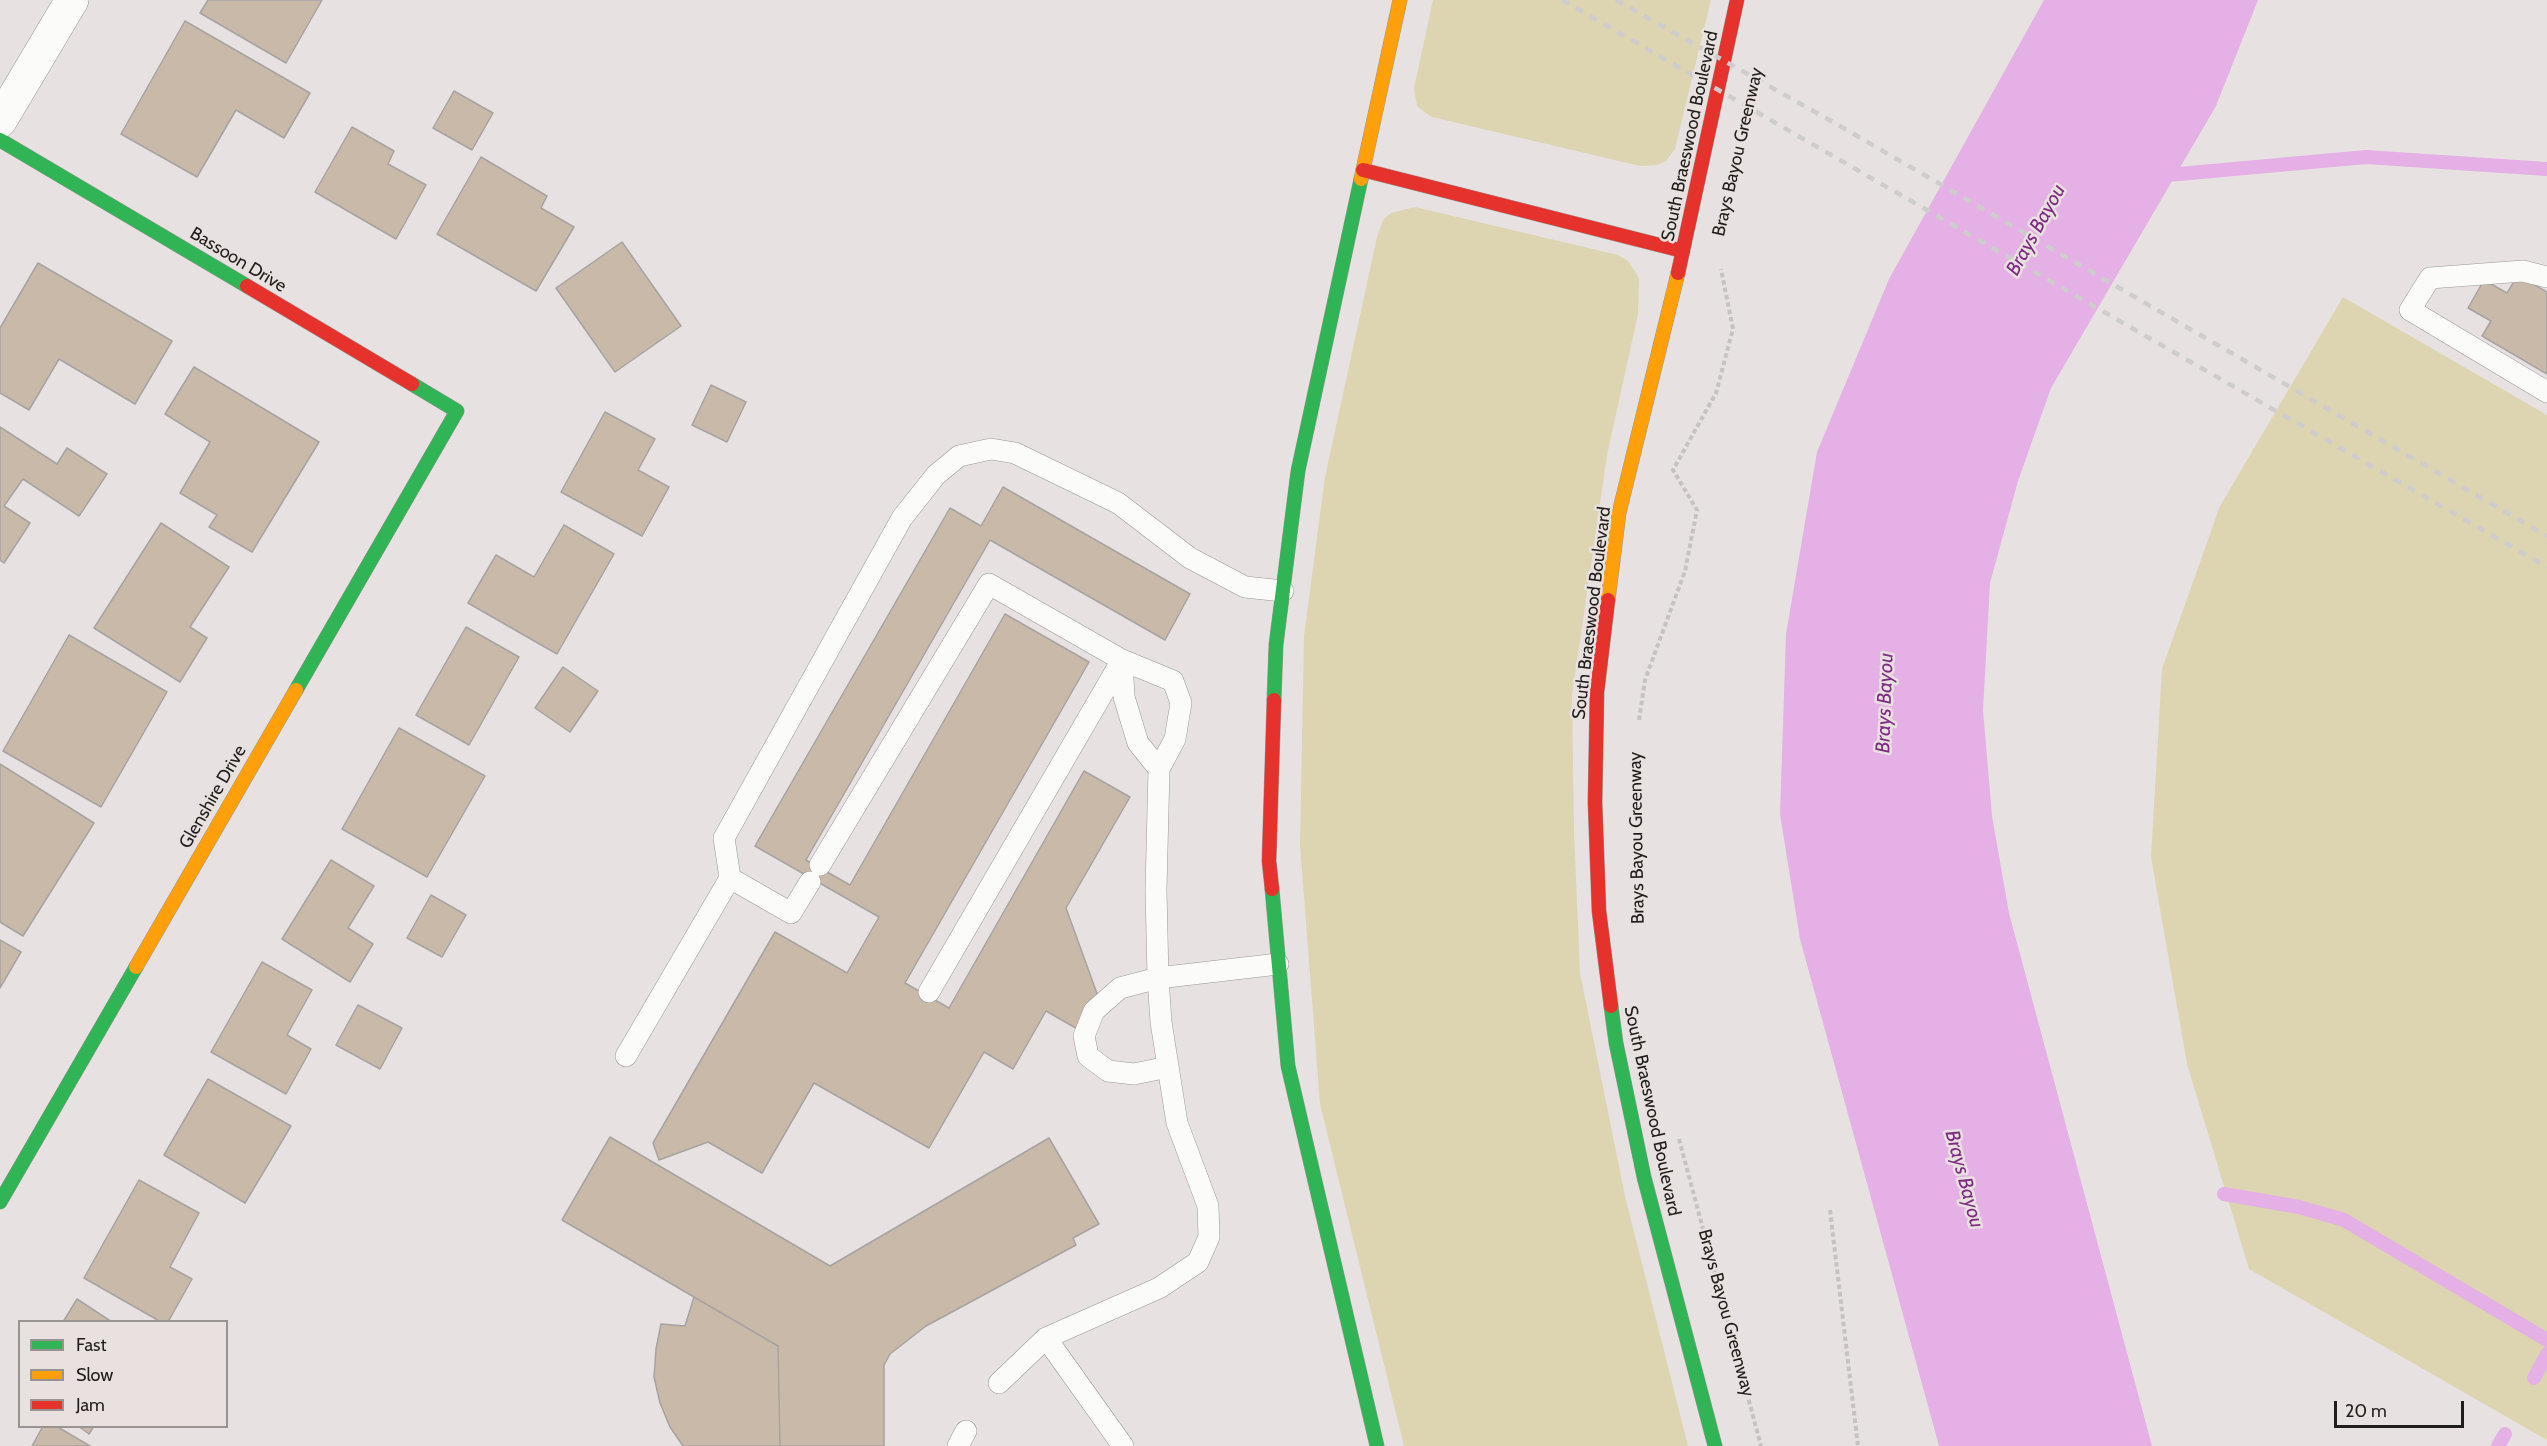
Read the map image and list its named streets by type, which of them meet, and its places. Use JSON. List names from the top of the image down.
{
  "streets": {
    "main road": ["South Braeswood Boulevard", "Bassoon Drive", "Glenshire Drive"],
    "path": ["Brays Bayou Greenway"]
  },
  "crossings": [
    ["Bassoon Drive", "Glenshire Drive"]
  ],
  "water": ["Brays Bayou"],
  "legend": ["Fast", "Slow", "Jam"],
  "scale_bar": "20 m"
}
